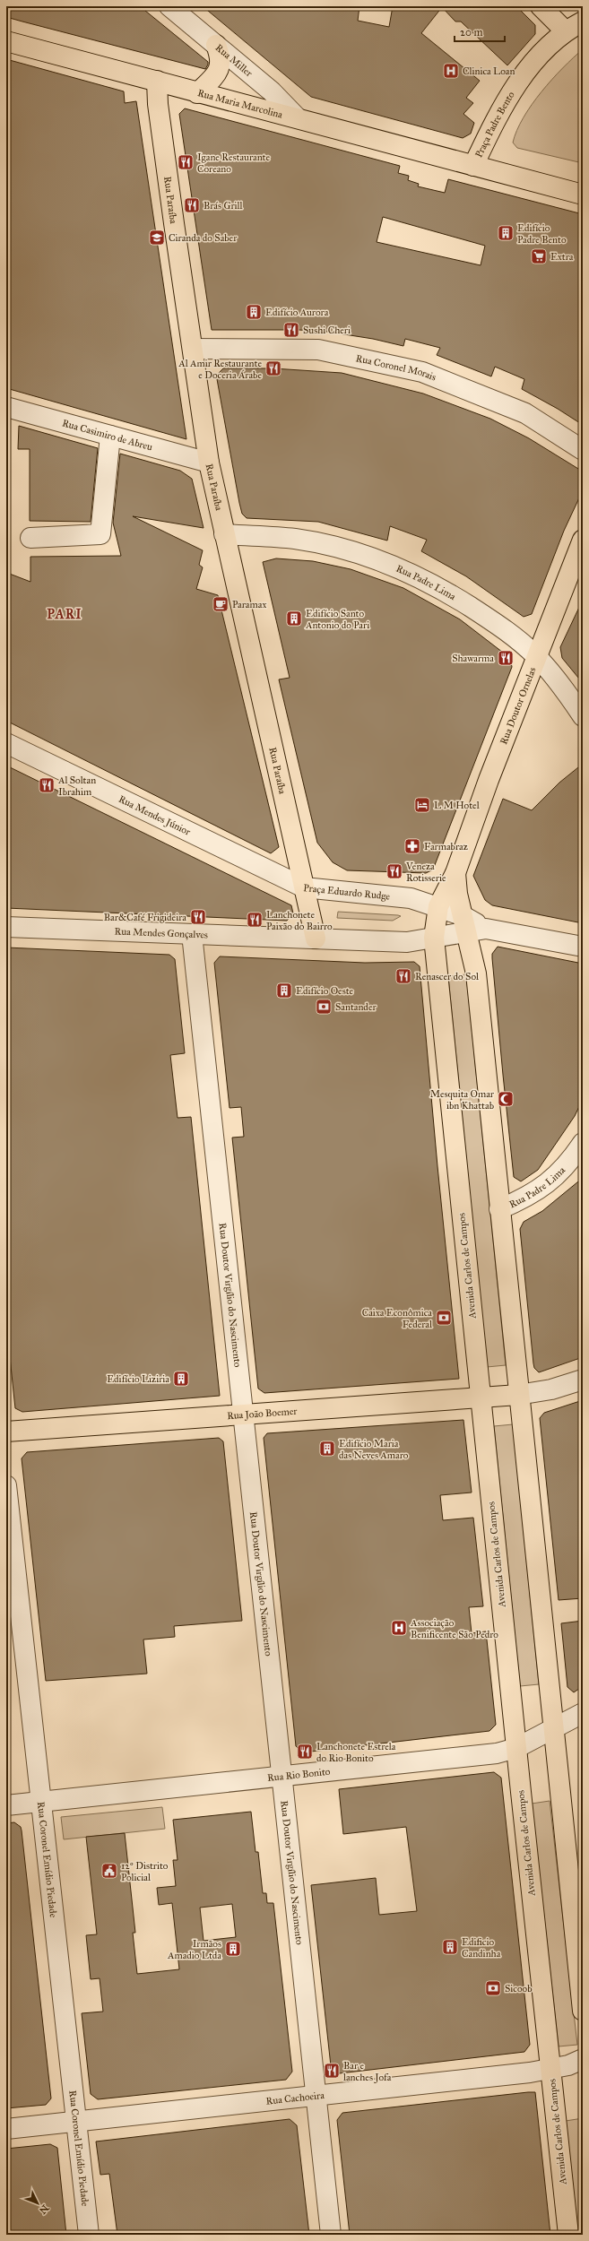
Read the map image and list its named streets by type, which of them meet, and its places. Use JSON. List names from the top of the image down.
{
  "streets": {
    "main road": [
      "Rua Maria Marcolina",
      "Praça Padre Bento",
      "Rua Paraíba",
      "Rua Doutor Ornelas",
      "Praça Eduardo Rudge",
      "Avenida Carlos de Campos",
      "Rua João Boemer"
    ],
    "street": [
      "Rua Miller",
      "Rua Coronel Morais",
      "Rua Casimiro de Abreu",
      "Rua Padre Lima",
      "Rua Mendes Júnior",
      "Rua Mendes Gonçalves",
      "Rua Doutor Virgílio do Nascimento",
      "Rua Rio Bonito",
      "Rua Coronel Emídio Piedade",
      "Rua Cachoeira"
    ]
  },
  "crossings": [
    ["Rua Miller", "Rua Maria Marcolina"],
    ["Rua Maria Marcolina", "Praça Padre Bento"],
    ["Rua Maria Marcolina", "Rua Paraíba"],
    ["Rua Paraíba", "Rua Coronel Morais"],
    ["Rua Paraíba", "Rua Casimiro de Abreu"],
    ["Rua Paraíba", "Rua Padre Lima"],
    ["Rua Paraíba", "Rua Mendes Júnior"],
    ["Rua Paraíba", "Praça Eduardo Rudge"],
    ["Rua Padre Lima", "Rua Doutor Ornelas"],
    ["Rua Doutor Ornelas", "Praça Eduardo Rudge"],
    ["Rua Doutor Ornelas", "Avenida Carlos de Campos"],
    ["Rua Mendes Júnior", "Praça Eduardo Rudge"],
    ["Praça Eduardo Rudge", "Rua Mendes Gonçalves"],
    ["Rua Mendes Gonçalves", "Rua Doutor Virgílio do Nascimento"],
    ["Avenida Carlos de Campos", "Rua João Boemer"],
    ["Avenida Carlos de Campos", "Rua Rio Bonito"],
    ["Avenida Carlos de Campos", "Rua Cachoeira"],
    ["Rua Doutor Virgílio do Nascimento", "Rua João Boemer"],
    ["Rua Doutor Virgílio do Nascimento", "Rua Rio Bonito"],
    ["Rua Doutor Virgílio do Nascimento", "Rua Cachoeira"],
    ["Rua Rio Bonito", "Rua Coronel Emídio Piedade"],
    ["Rua Coronel Emídio Piedade", "Rua Cachoeira"]
  ],
  "districts": ["PARI"],
  "places": {
    "hospital": ["Clinica Loan", "Associação Benificente São Pedro"],
    "restaurant": [
      "Igane Restaurante Coreano",
      "Brás Grill",
      "Sushi Cheri",
      "Al Amir Restaurante e Doceria Árabe",
      "Shawarma",
      "Al Soltan Ibrahim",
      "Veneza Rotisserie",
      "Bar&Café Frigideira",
      "Lanchonete Paixão do Bairro",
      "Renascer do Sol",
      "Lanchonete Estrela do Rio Bonito",
      "Bar e lanches Jofa"
    ],
    "building": [
      "Edifício Padre Bento",
      "Edifício Aurora",
      "Edifício Santo Antonio do Pari",
      "Edifício Oeste",
      "Edifício Liziria",
      "Edifício Maria das Neves Amaro",
      "Edificio Candinha",
      "Irmãos Amadio Ltda"
    ],
    "school or university": ["Ciranda do Saber"],
    "supermarket": ["Extra"],
    "cafe": ["Paramax"],
    "hotel": ["L M Hotel"],
    "pharmacy": ["Farmabraz"],
    "bank": ["Santander", "Caixa Econômica Federal", "Sicoob"],
    "mosque": ["Mesquita Omar ibn Khattab"],
    "public building": ["12º Distrito Policial"]
  },
  "scale_bar": "20 m",
  "north": "bottom right"
}
